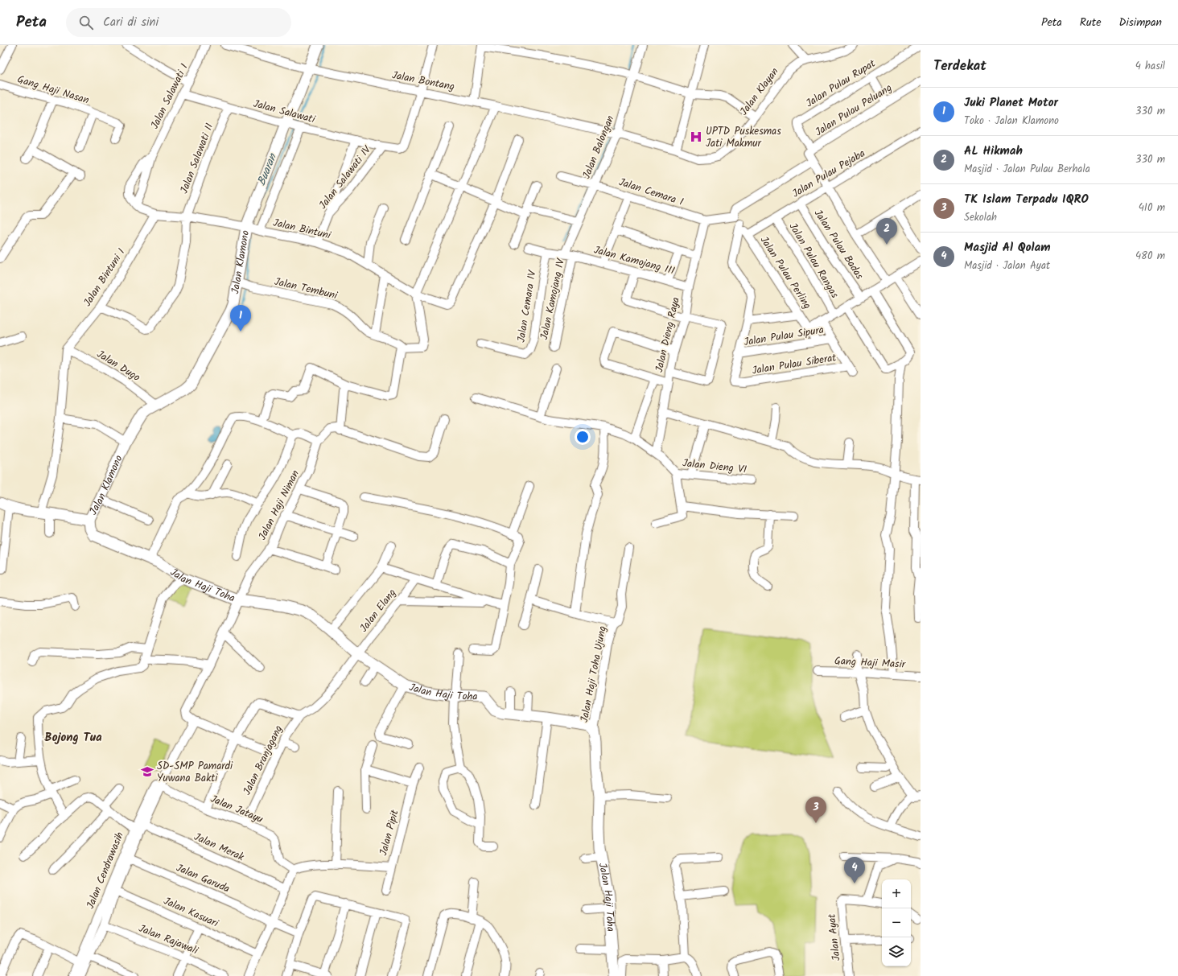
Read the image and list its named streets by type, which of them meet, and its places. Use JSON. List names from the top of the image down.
{
  "streets": {
    "street": [
      "Jalan Bontang",
      "Jalan Pulau Rupat",
      "Gang Haji Nasan",
      "Jalan Klayan",
      "Jalan Salawati I",
      "Jalan Pulau Peluang",
      "Jalan Salawati",
      "Jalan Balongan",
      "Jalan Salawati II",
      "Jalan Pulau Pejaba",
      "Jalan Salawati IV",
      "Jalan Cemara I",
      "Jalan Bintuni",
      "Jalan Pulau Badas",
      "Jalan Kamojang III",
      "Jalan Pulau Rangas",
      "Jalan Klamono",
      "Jalan Pulau Perling",
      "Jalan Bintuni I",
      "Jalan Tembuni",
      "Jalan Kamojang IV",
      "Jalan Cemara IV",
      "Jalan Dieng Raya",
      "Jalan Pulau Sipura",
      "Jalan Pulau Siberat",
      "Jalan Dugo",
      "Jalan Dieng VI",
      "Jalan Haji Niman",
      "Jalan Haji Toha",
      "Jalan Elang",
      "Gang Haji Masir",
      "Jalan Haji Toha Ujung",
      "Jalan Branjagang",
      "Jalan Jatayu",
      "Jalan Pipit",
      "Jalan Merak",
      "Jalan Cendrawasih",
      "Jalan Garuda",
      "Jalan Kasuari",
      "Jalan Ayat",
      "Jalan Rajawali"
    ]
  },
  "crossings": [
    ["Jalan Bontang", "Jalan Klayan"],
    ["Jalan Bontang", "Jalan Balongan"],
    ["Jalan Bontang", "Jalan Salawati IV"],
    ["Jalan Bontang", "Jalan Klamono"],
    ["Jalan Pulau Rupat", "Jalan Pulau Peluang"],
    ["Jalan Klayan", "Jalan Balongan"],
    ["Jalan Salawati I", "Jalan Salawati"],
    ["Jalan Salawati", "Jalan Salawati II"],
    ["Jalan Salawati", "Jalan Salawati IV"],
    ["Jalan Salawati", "Jalan Klamono"],
    ["Jalan Balongan", "Jalan Cemara I"],
    ["Jalan Balongan", "Jalan Kamojang III"],
    ["Jalan Balongan", "Jalan Kamojang IV"],
    ["Jalan Salawati II", "Jalan Bintuni"],
    ["Jalan Salawati II", "Jalan Bintuni I"],
    ["Jalan Pulau Pejaba", "Jalan Pulau Badas"],
    ["Jalan Pulau Pejaba", "Jalan Pulau Rangas"],
    ["Jalan Pulau Pejaba", "Jalan Pulau Perling"],
    ["Jalan Salawati IV", "Jalan Bintuni"],
    ["Jalan Cemara I", "Jalan Pulau Perling"],
    ["Jalan Cemara I", "Jalan Dieng Raya"],
    ["Jalan Bintuni", "Jalan Klamono"],
    ["Jalan Bintuni", "Jalan Bintuni I"],
    ["Jalan Bintuni", "Jalan Tembuni"],
    ["Jalan Kamojang III", "Jalan Kamojang IV"],
    ["Jalan Kamojang III", "Jalan Cemara IV"],
    ["Jalan Kamojang III", "Jalan Dieng Raya"],
    ["Jalan Klamono", "Jalan Tembuni"],
    ["Jalan Klamono", "Jalan Dugo"],
    ["Jalan Klamono", "Jalan Haji Toha"],
    ["Jalan Pulau Perling", "Jalan Pulau Sipura"],
    ["Jalan Bintuni I", "Jalan Dugo"],
    ["Jalan Pulau Sipura", "Jalan Pulau Siberat"],
    ["Jalan Haji Niman", "Jalan Haji Toha"],
    ["Jalan Haji Niman", "Jalan Cendrawasih"],
    ["Jalan Haji Toha", "Jalan Elang"],
    ["Jalan Haji Toha", "Jalan Haji Toha Ujung"],
    ["Jalan Haji Toha", "Jalan Branjagang"],
    ["Jalan Elang", "Jalan Branjagang"],
    ["Jalan Branjagang", "Jalan Jatayu"],
    ["Jalan Jatayu", "Jalan Pipit"],
    ["Jalan Jatayu", "Jalan Cendrawasih"],
    ["Jalan Merak", "Jalan Cendrawasih"],
    ["Jalan Cendrawasih", "Jalan Garuda"],
    ["Jalan Cendrawasih", "Jalan Kasuari"],
    ["Jalan Cendrawasih", "Jalan Rajawali"]
  ],
  "districts": ["Bojong Tua"],
  "water": ["Buaran"],
  "places": {
    "hospital": ["UPTD Puskesmas Jati Makmur"],
    "school or university": ["SD-SMP Pamardi Yuwana Bakti"]
  },
  "page": {
    "header": "Peta",
    "search": "Cari di sini",
    "nav": ["Peta", "Rute", "Disimpan"],
    "heading": ["Terdekat", "4 hasil"],
    "list": [
      {
        "mark": "1",
        "name": "Juki Planet Motor",
        "note": "Toko · Jalan Klamono",
        "value": "330 m"
      },
      {
        "mark": "2",
        "name": "AL Hikmah",
        "note": "Masjid · Jalan Pulau Berhala",
        "value": "330 m"
      },
      {
        "mark": "3",
        "name": "TK Islam Terpadu IQRO",
        "note": "Sekolah",
        "value": "410 m"
      },
      {
        "mark": "4",
        "name": "Masjid Al Qolam",
        "note": "Masjid · Jalan Ayat",
        "value": "480 m"
      }
    ],
    "pins": [
      "2",
      "1",
      "3",
      "4"
    ],
    "map_buttons": ["+", "−"]
  }
}
